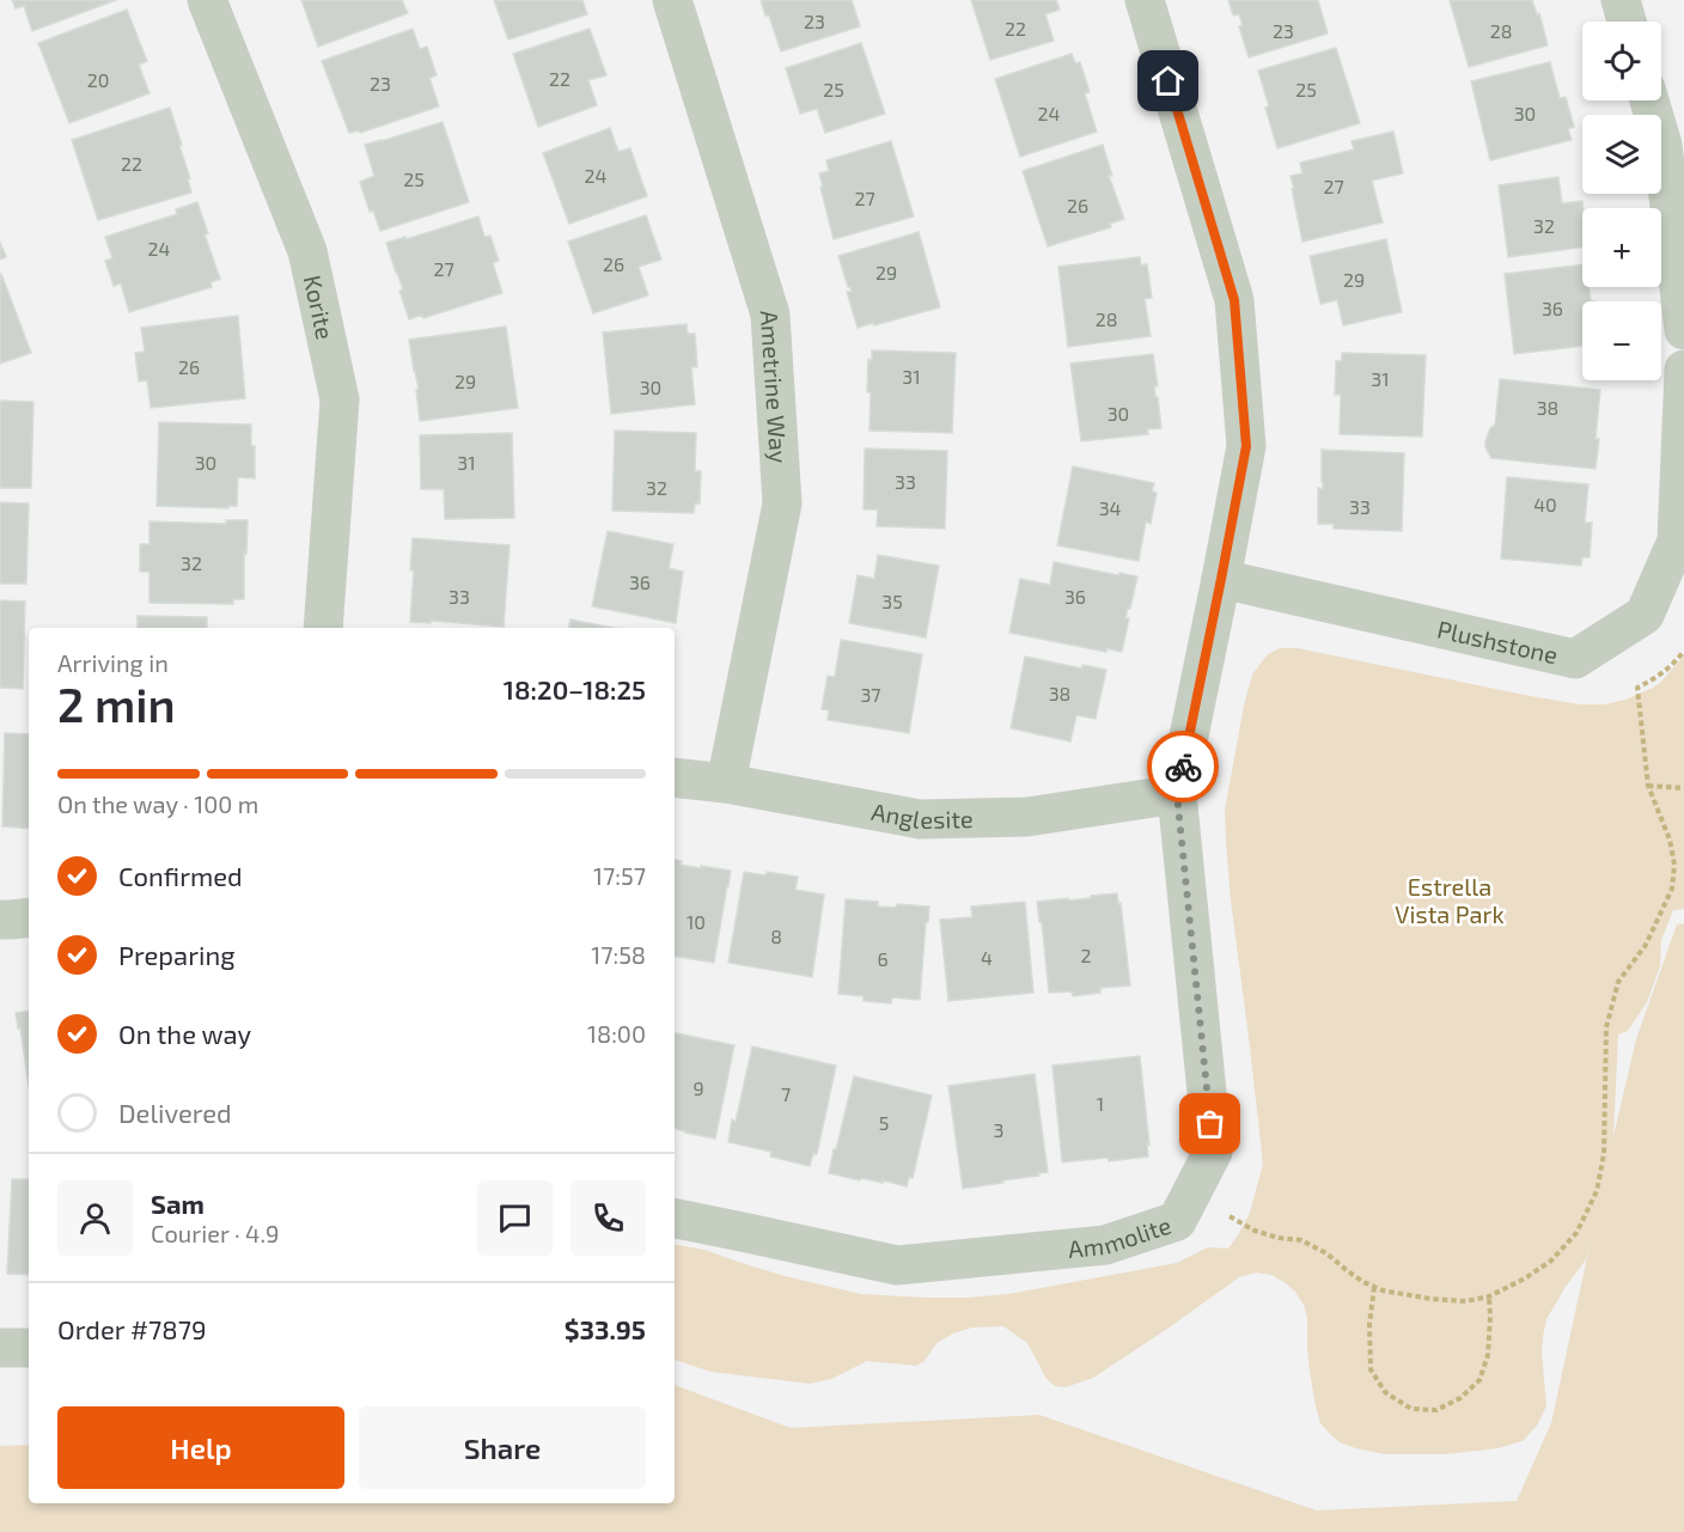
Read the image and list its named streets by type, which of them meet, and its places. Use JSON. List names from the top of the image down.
{
  "streets": {
    "street": [
      "Korite",
      "Ametrine Way",
      "Plushstone",
      "Anglesite",
      "Ammolite"
    ]
  },
  "crossings": [
    ["Ametrine Way", "Anglesite"],
    ["Plushstone", "Ammolite"],
    ["Anglesite", "Ammolite"]
  ],
  "parks": ["Estrella Vista Park"],
  "house_numbers": [
    "23",
    "22",
    "23",
    "28",
    "22",
    "20",
    "23",
    "25",
    "25",
    "24",
    "30",
    "22",
    "24",
    "25",
    "27",
    "27",
    "26",
    "32",
    "24",
    "26",
    "27",
    "29",
    "29",
    "36",
    "28",
    "26",
    "31",
    "31",
    "29",
    "30",
    "38",
    "30",
    "30",
    "31",
    "33",
    "32",
    "40",
    "33",
    "34",
    "32",
    "36",
    "33",
    "36",
    "35",
    "38",
    "37",
    "10",
    "8",
    "2",
    "4",
    "6",
    "9",
    "7",
    "1",
    "5",
    "3"
  ],
  "page": {
    "map_buttons": ["+", "−"],
    "heading": ["2 min", "Arriving in", "18:20–18:25"],
    "panel": [
      "Sam",
      "Courier · 4.9",
      "Order #7879",
      "$33.95"
    ],
    "bar": "On the way · 100 m",
    "list": [
      ["Confirmed", "17:57"],
      ["Preparing", "17:58"],
      ["On the way", "18:00"],
      "Delivered"
    ],
    "buttons": ["Help", "Share"]
  }
}
